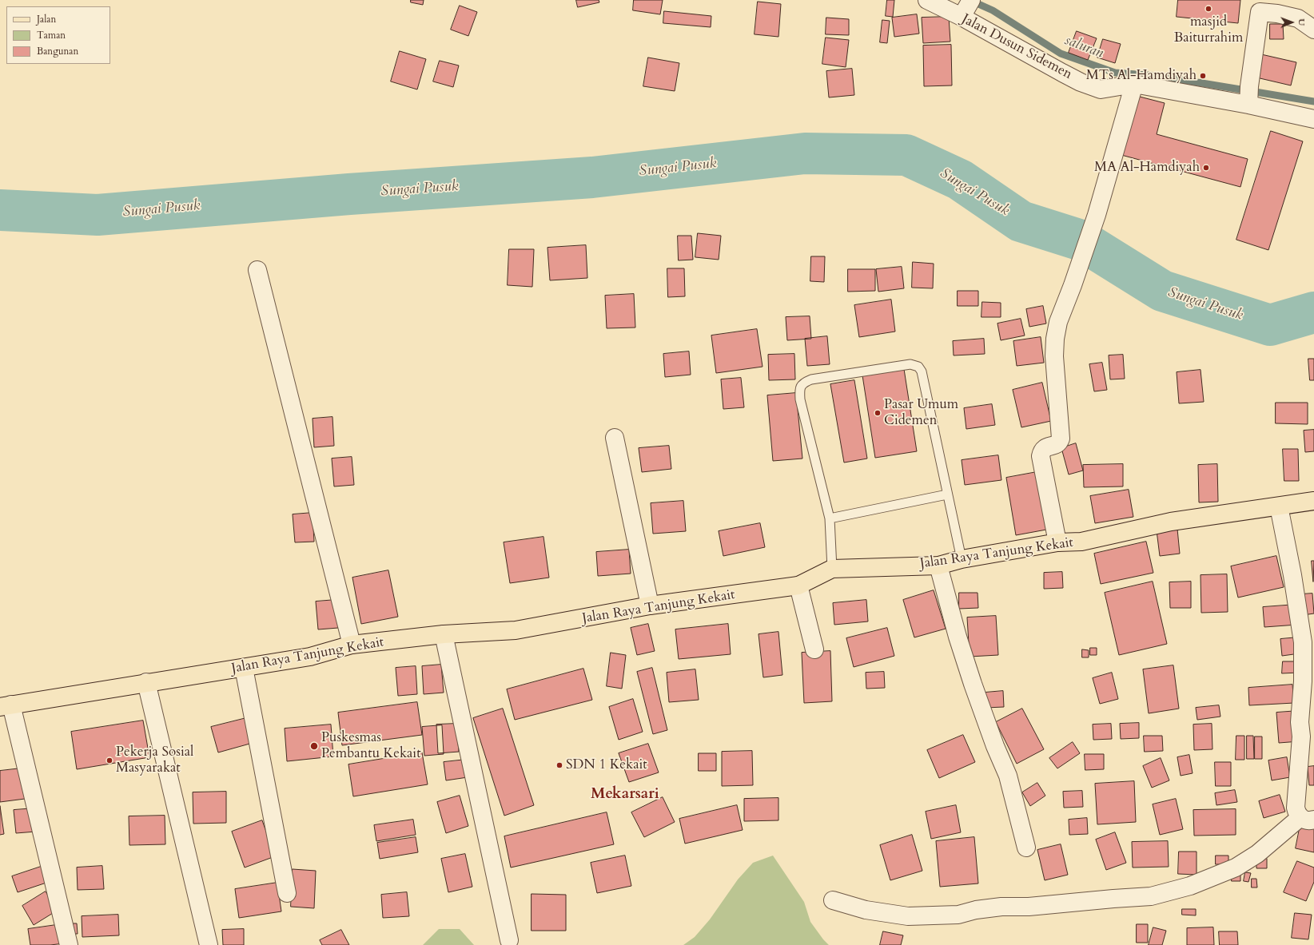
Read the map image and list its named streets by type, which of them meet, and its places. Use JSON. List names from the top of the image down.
{
  "streets": {
    "main road": ["Jalan Raya Tanjung Kekait"],
    "street": ["Jalan Dusun Sidemen"]
  },
  "districts": ["Mekarsari"],
  "water": ["saluran", "Sungai Pusuk"],
  "places": [
    "masjid Baiturrahim",
    "MTs Al-Hamdiyah",
    "MA Al-Hamdiyah",
    "Pasar Umum Cidemen",
    "Puskesmas Pembantu Kekait",
    "Pekerja Sosial Masyarakat",
    "SDN 1 Kekait"
  ],
  "legend": ["Jalan", "Taman", "Bangunan"],
  "north": "right"
}
